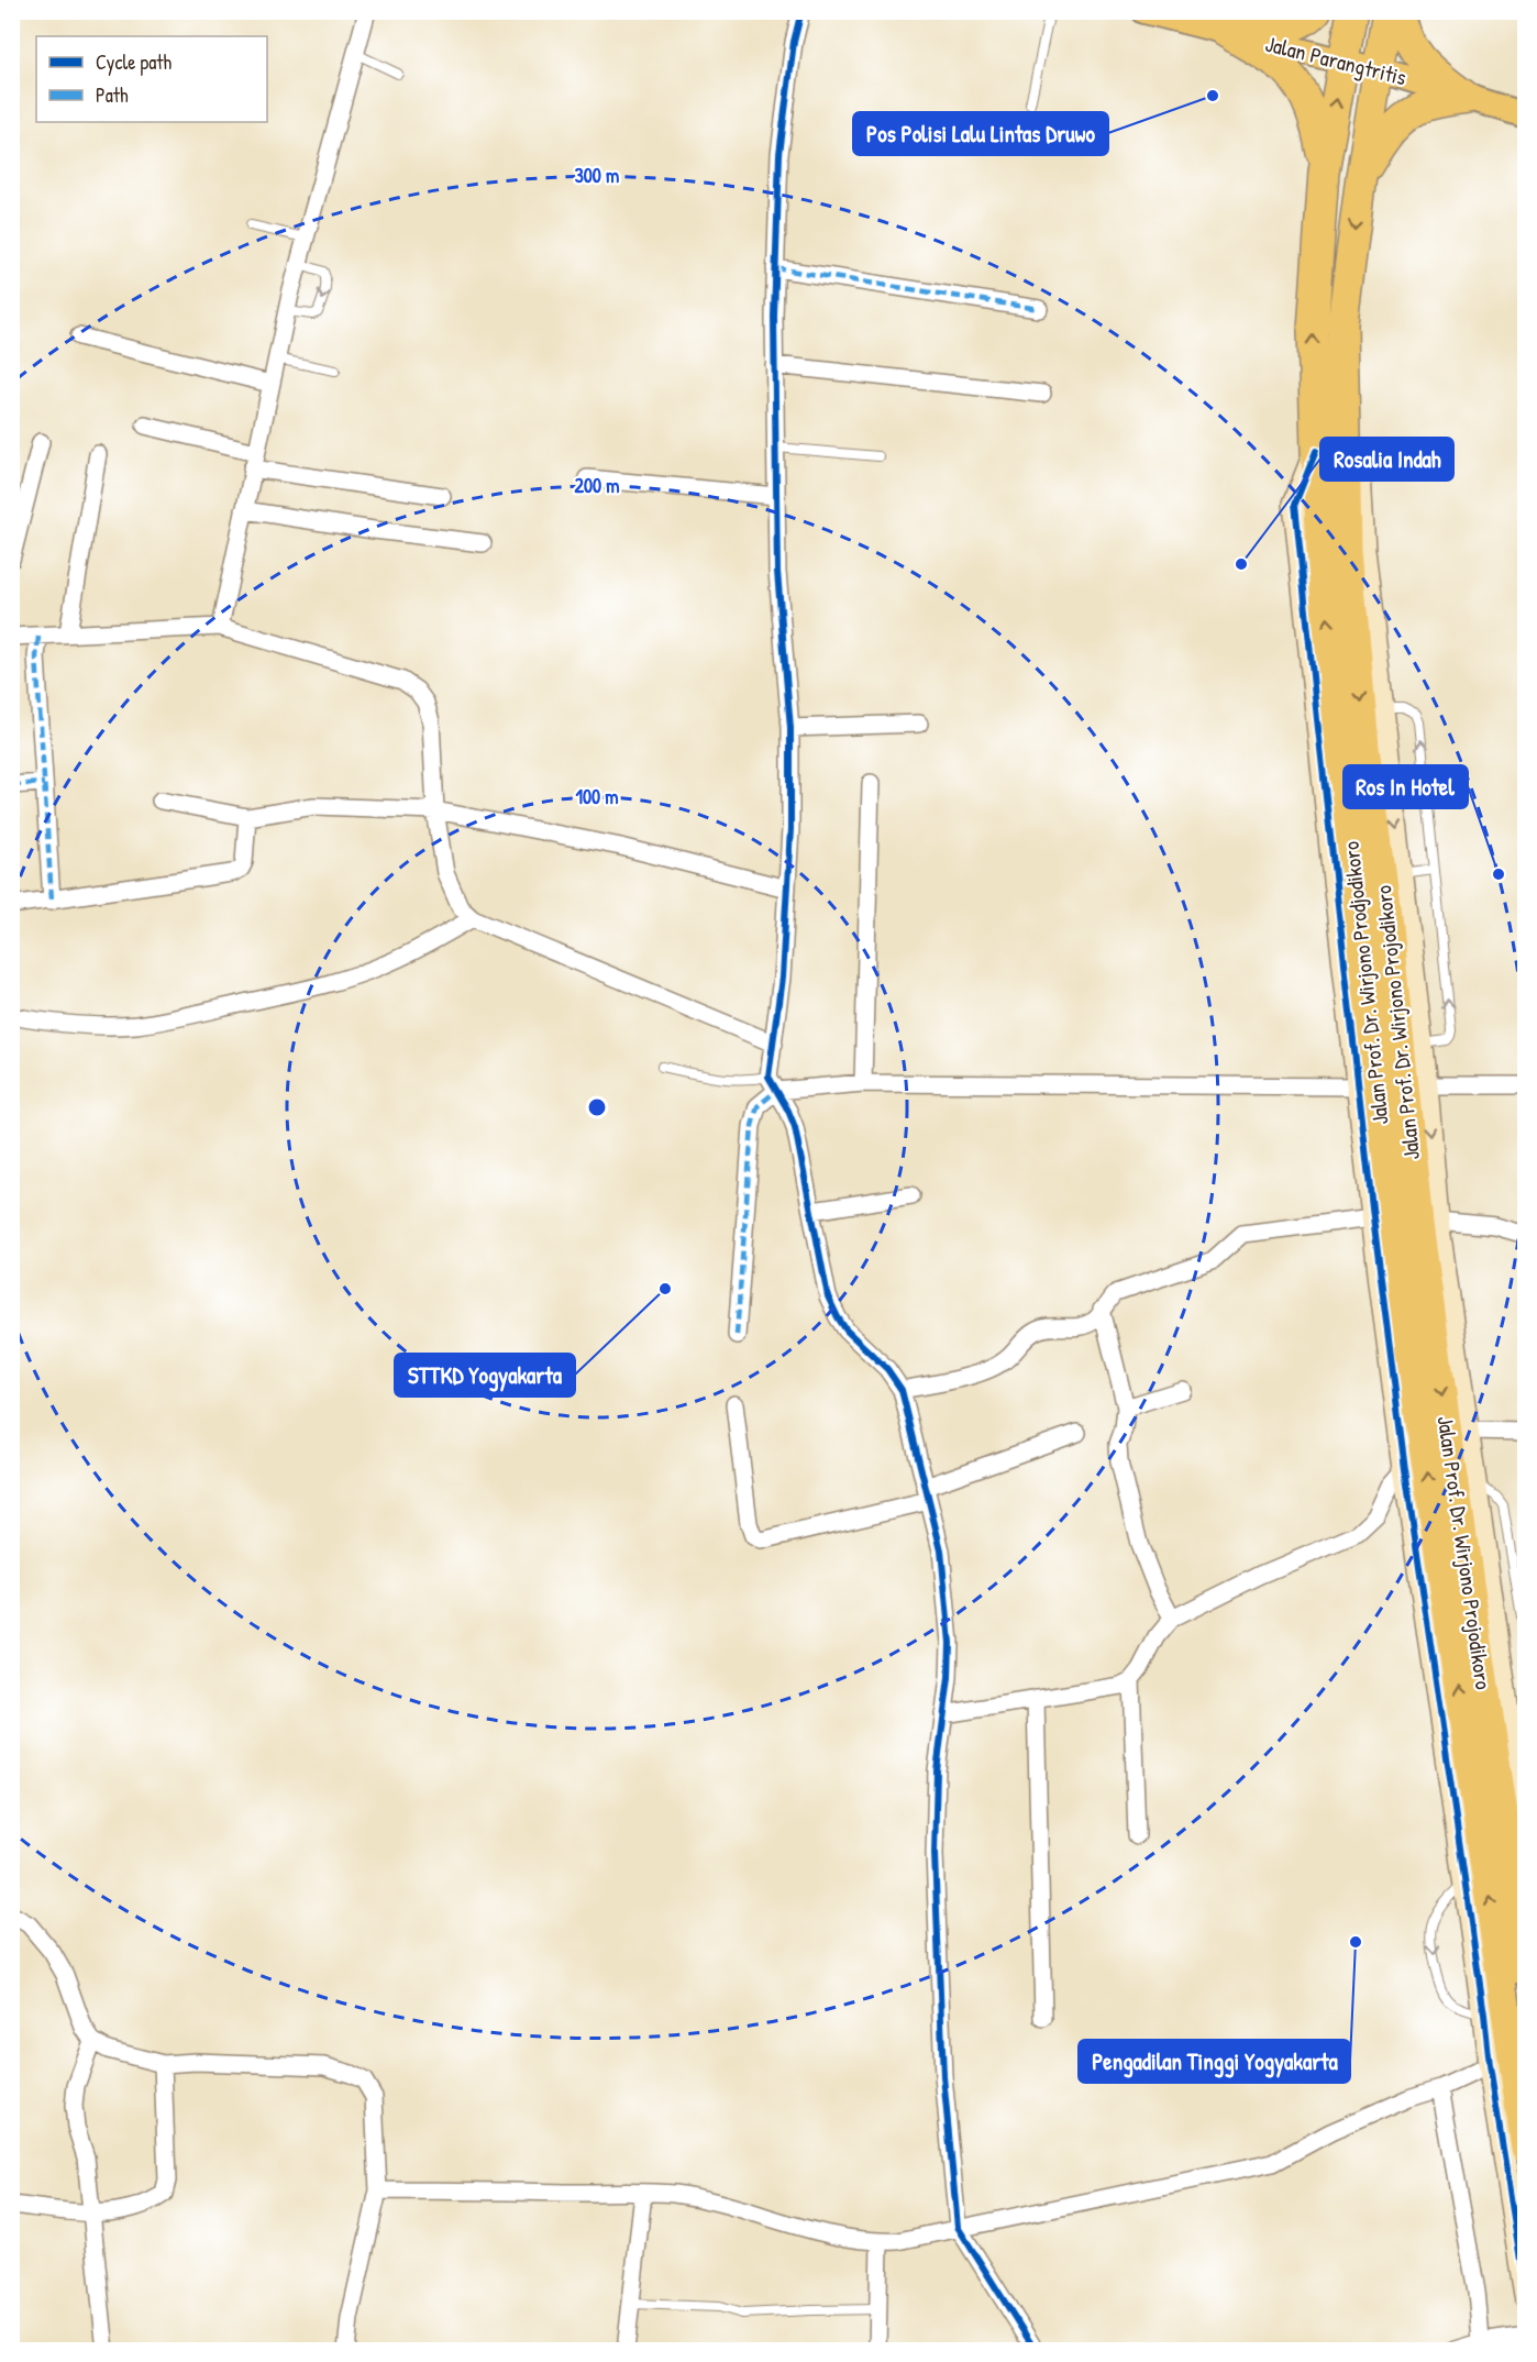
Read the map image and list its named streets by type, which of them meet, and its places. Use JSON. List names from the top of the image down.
{
  "streets": {
    "highway": ["Jalan Prof. Dr. Wirjono Prodjodikoro", "Jalan Prof. Dr. Wirjono Projodikoro"],
    "main road": ["Jalan Parangtritis"]
  },
  "crossings": [
    ["Jalan Prof. Dr. Wirjono Prodjodikoro", "Jalan Prof. Dr. Wirjono Projodikoro"]
  ],
  "one_way": ["Jalan Prof. Dr. Wirjono Prodjodikoro", "Jalan Prof. Dr. Wirjono Projodikoro"],
  "places": [
    "Pos Polisi Lalu Lintas Druwo",
    "Rosalia Indah",
    "Ros In Hotel",
    "STTKD Yogyakarta",
    "Pengadilan Tinggi Yogyakarta"
  ],
  "legend": ["Cycle path", "Path"],
  "rings": ["300 m", "200 m", "100 m"]
}
